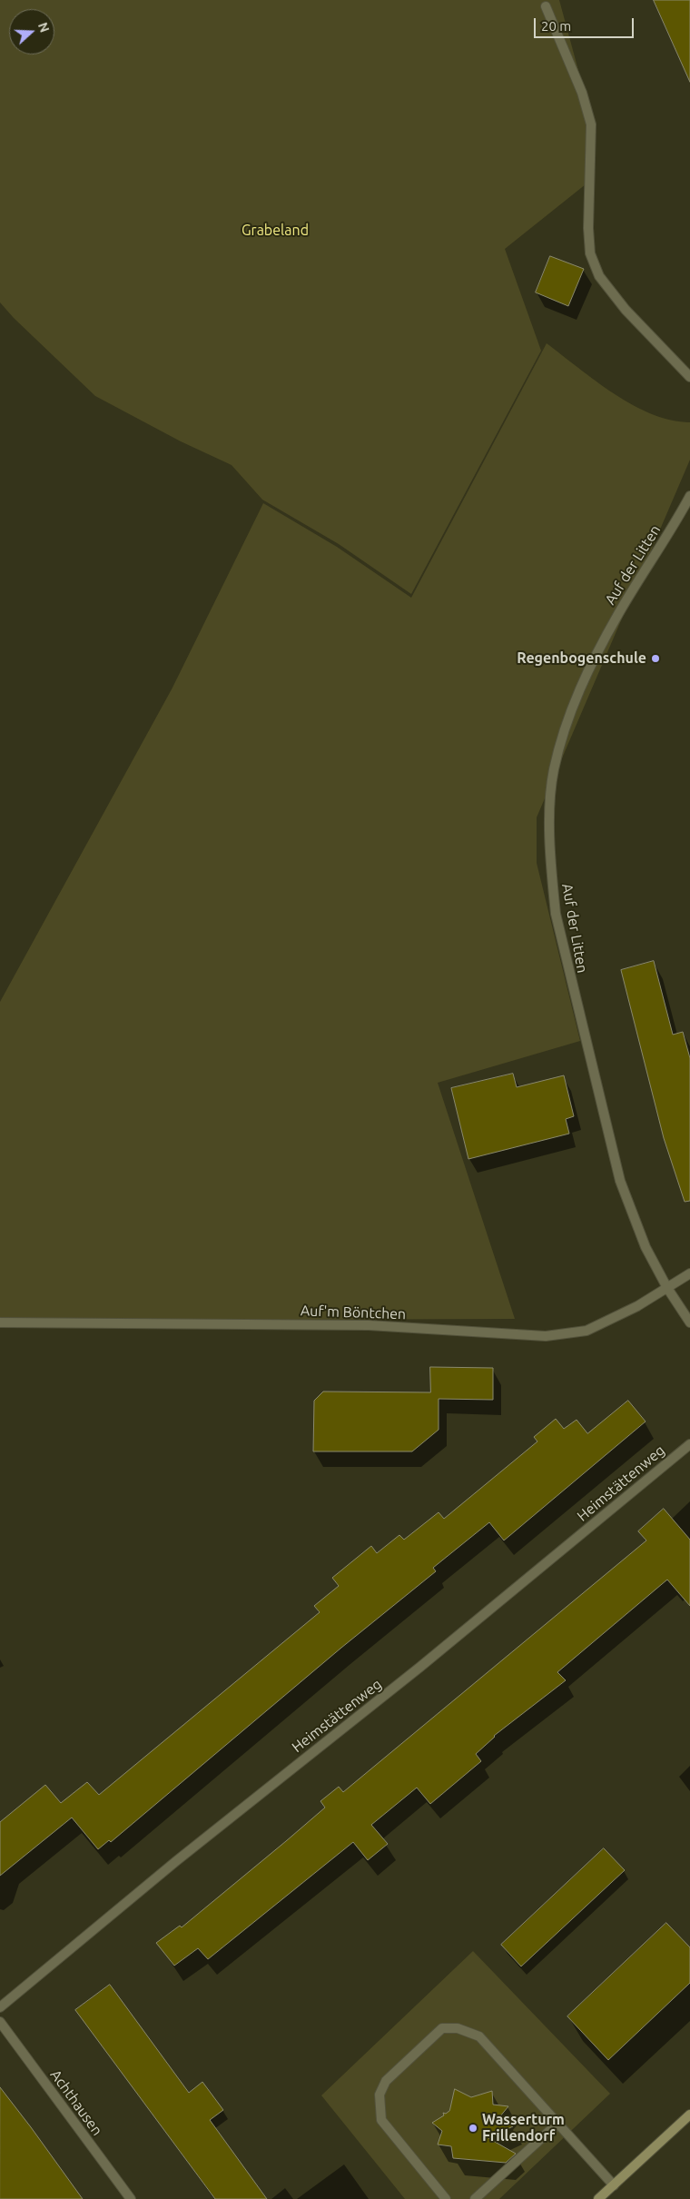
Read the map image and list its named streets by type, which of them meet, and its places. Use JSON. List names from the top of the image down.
{
  "streets": {
    "street": [
      "Auf der Litten",
      "Auf'm Böntchen",
      "Heimstättenweg",
      "Achthausen"
    ]
  },
  "crossings": [
    ["Auf der Litten", "Auf'm Böntchen"]
  ],
  "parks": ["Grabeland"],
  "places": ["Regenbogenschule", "Wasserturm Frillendorf"],
  "scale_bar": "20 m",
  "north": "right"
}
